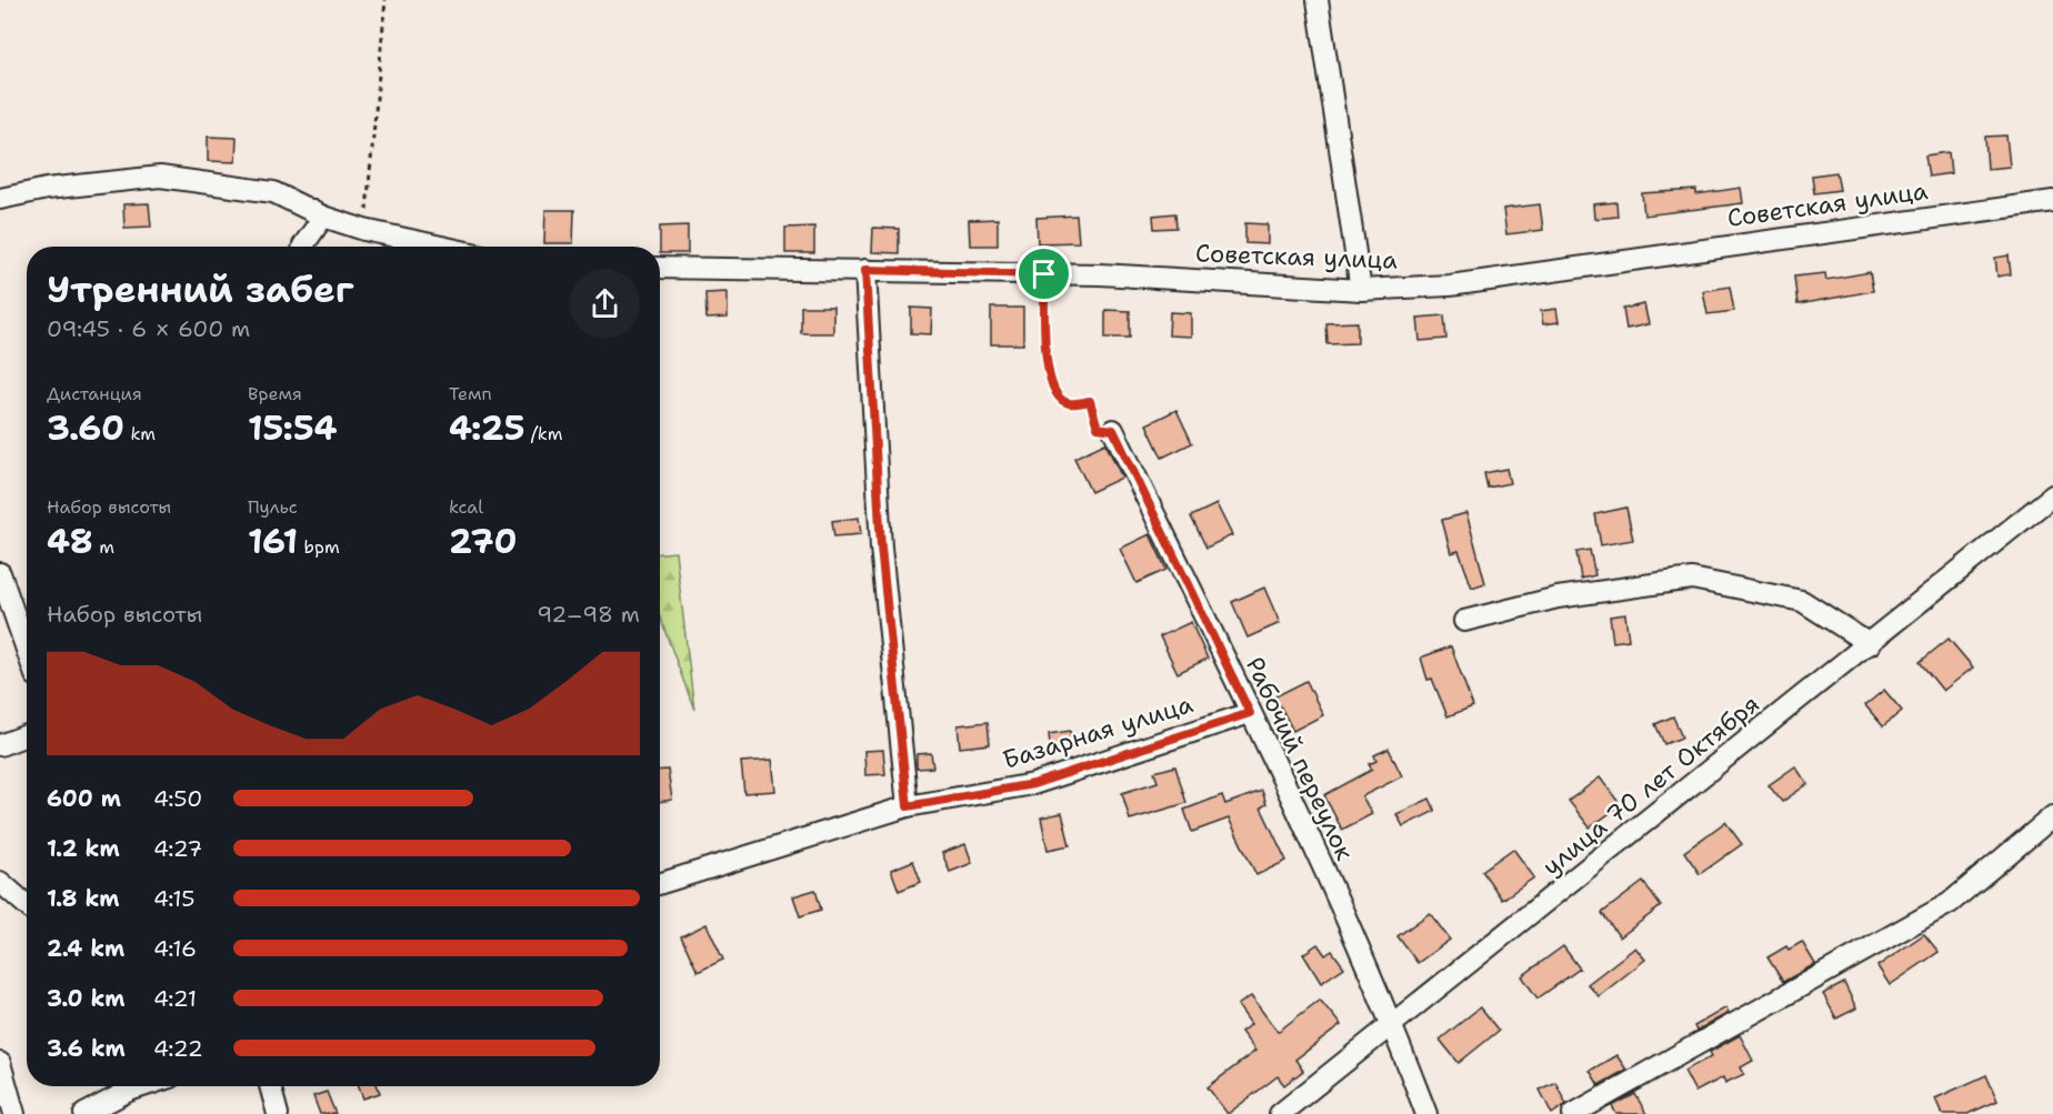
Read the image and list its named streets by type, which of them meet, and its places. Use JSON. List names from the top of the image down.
{
  "streets": {
    "street": [
      "Советская улица",
      "Базарная улица",
      "Рабочий переулок",
      "улица 70 лет Октября"
    ]
  },
  "crossings": [
    ["Базарная улица", "Рабочий переулок"],
    ["Рабочий переулок", "улица 70 лет Октября"]
  ],
  "page": {
    "heading": ["Утренний забег", "09:45 · 6 × 600 m"],
    "stats": [
      ["Дистанция", "3.60 km"],
      ["Время", "15:54"],
      ["Темп", "4:25 /km"],
      ["Набор высоты", "48 m"],
      ["Пульс", "161 bpm"],
      ["kcal", "270"]
    ],
    "chart": ["Набор высоты", "92–98 m"],
    "list": [
      {
        "name": "600 m",
        "note": "4:50"
      },
      {
        "name": "1.2 km",
        "note": "4:27"
      },
      {
        "name": "1.8 km",
        "note": "4:15"
      },
      {
        "name": "2.4 km",
        "note": "4:16"
      },
      {
        "name": "3.0 km",
        "note": "4:21"
      },
      {
        "name": "3.6 km",
        "note": "4:22"
      }
    ]
  }
}
